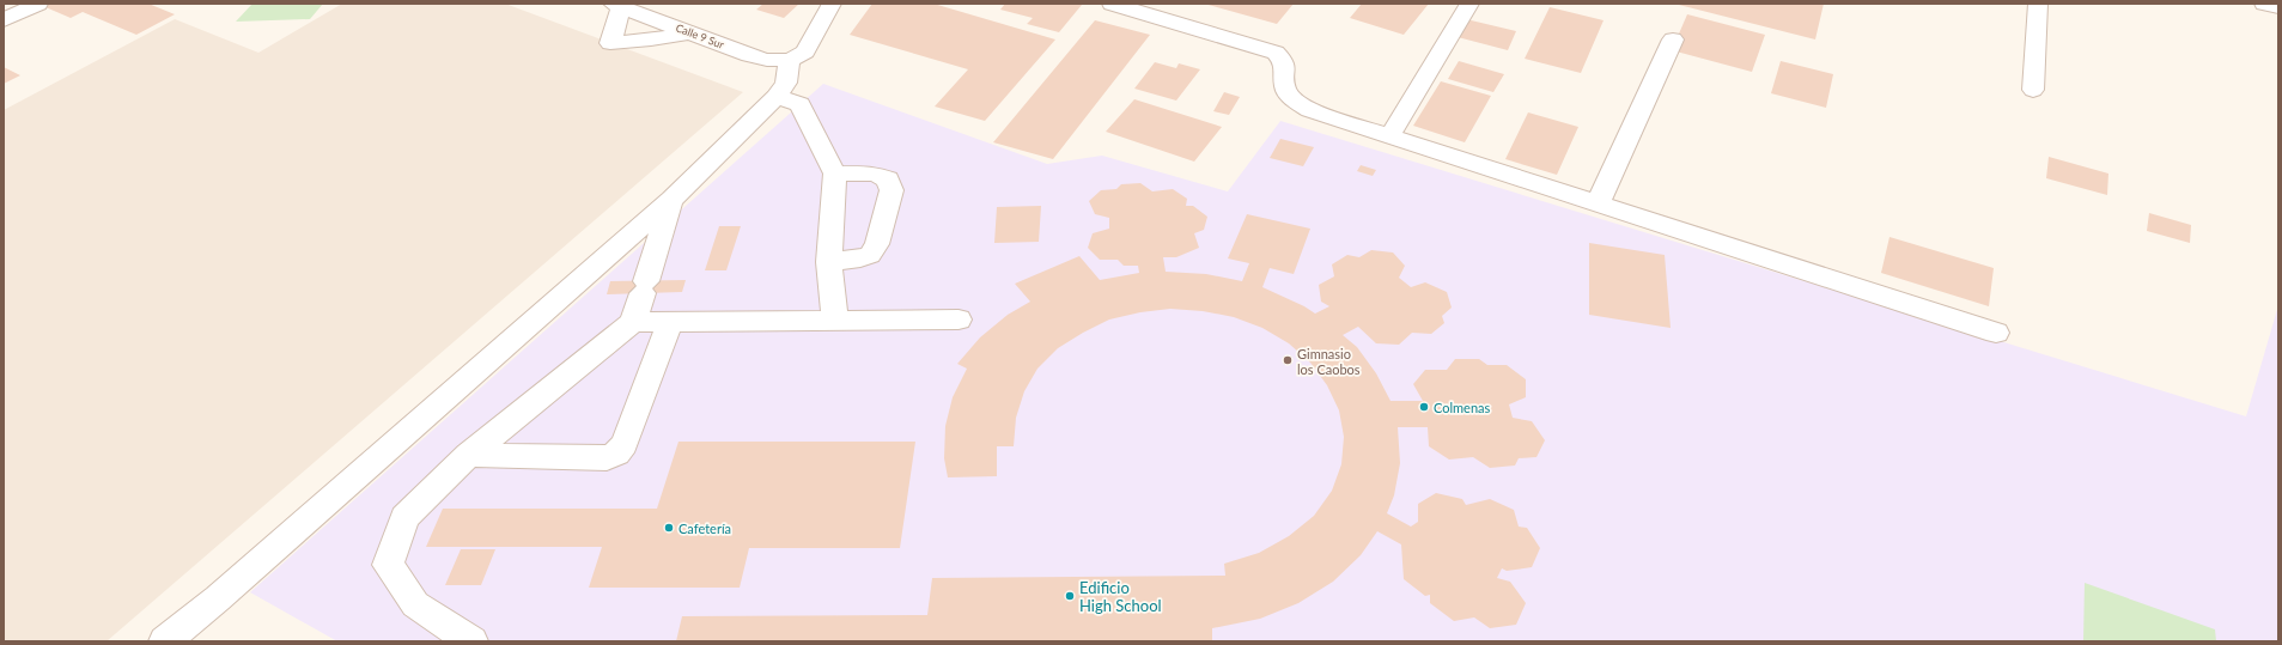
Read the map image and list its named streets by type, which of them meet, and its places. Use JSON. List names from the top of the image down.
{
  "streets": {
    "street": ["Calle 9 Sur"]
  },
  "places": [
    "Gimnasio los Caobos",
    "Colmenas",
    "Cafetería",
    "Edificio High School"
  ]
}
